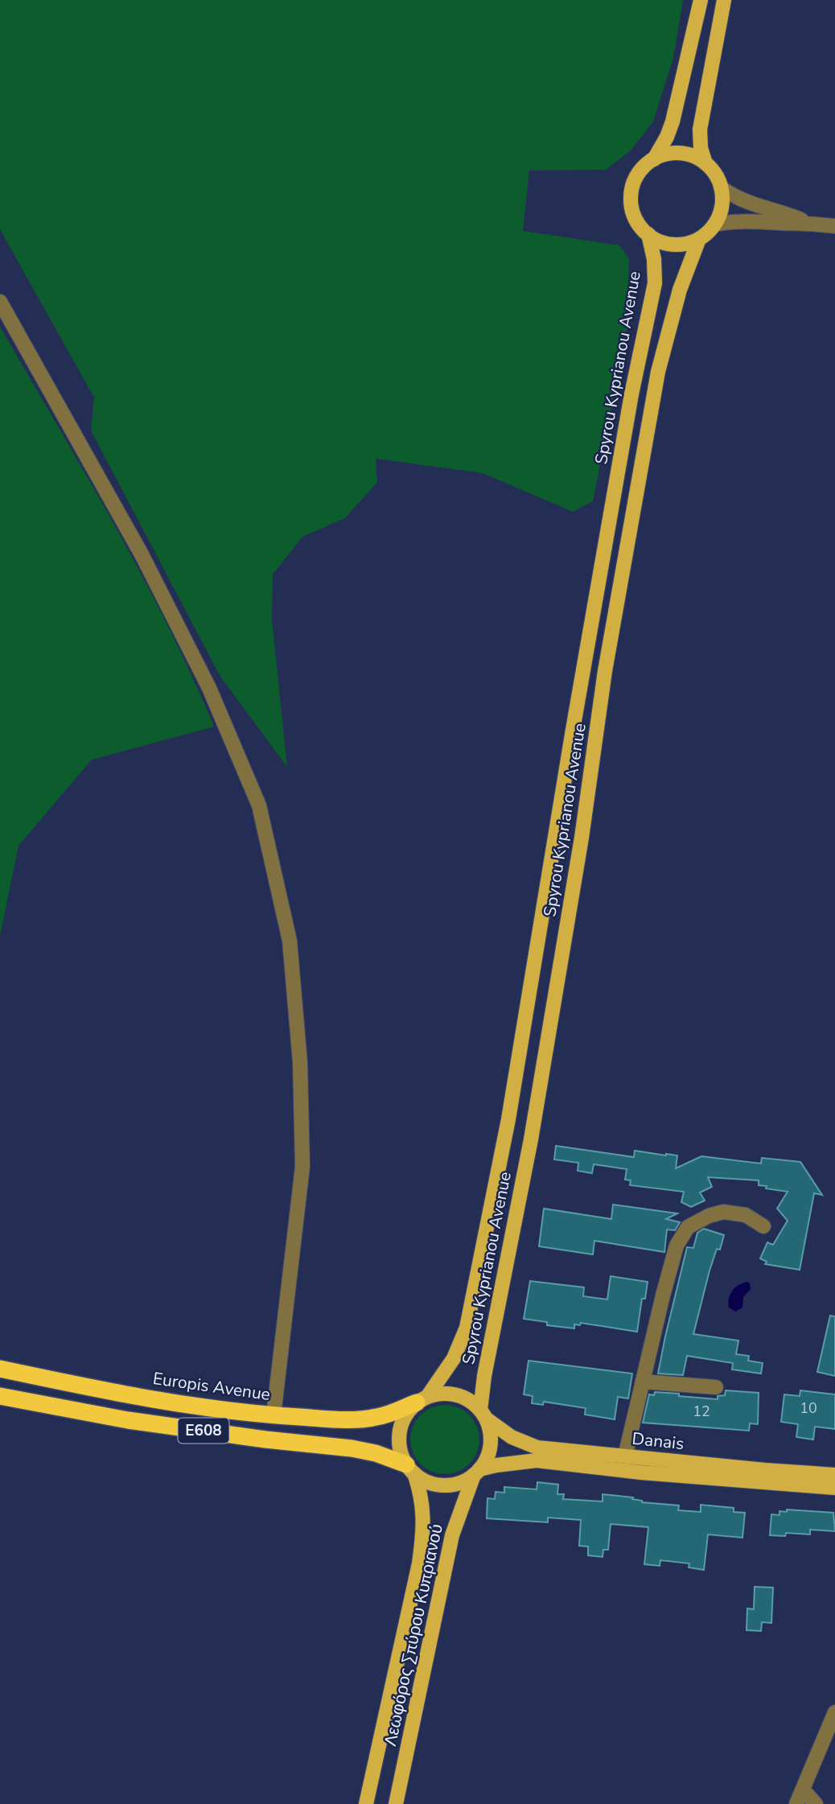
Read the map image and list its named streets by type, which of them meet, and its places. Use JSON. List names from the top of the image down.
{
  "streets": {
    "highway": ["Europis Avenue", "E608"],
    "main road": ["Spyrou Kyprianou Avenue", "Danais", "Λεωφόρος Σπύρου Κυπριανού"]
  },
  "crossings": [
    ["Spyrou Kyprianou Avenue", "Europis Avenue"],
    ["Spyrou Kyprianou Avenue", "E608"],
    ["Spyrou Kyprianou Avenue", "Danais"],
    ["Spyrou Kyprianou Avenue", "Λεωφόρος Σπύρου Κυπριανού"],
    ["Europis Avenue", "E608"],
    ["Europis Avenue", "Danais"],
    ["Europis Avenue", "Λεωφόρος Σπύρου Κυπριανού"],
    ["E608", "Danais"],
    ["E608", "Λεωφόρος Σπύρου Κυπριανού"],
    ["Danais", "Λεωφόρος Σπύρου Κυπριανού"]
  ],
  "house_numbers": ["10", "12"]
}
